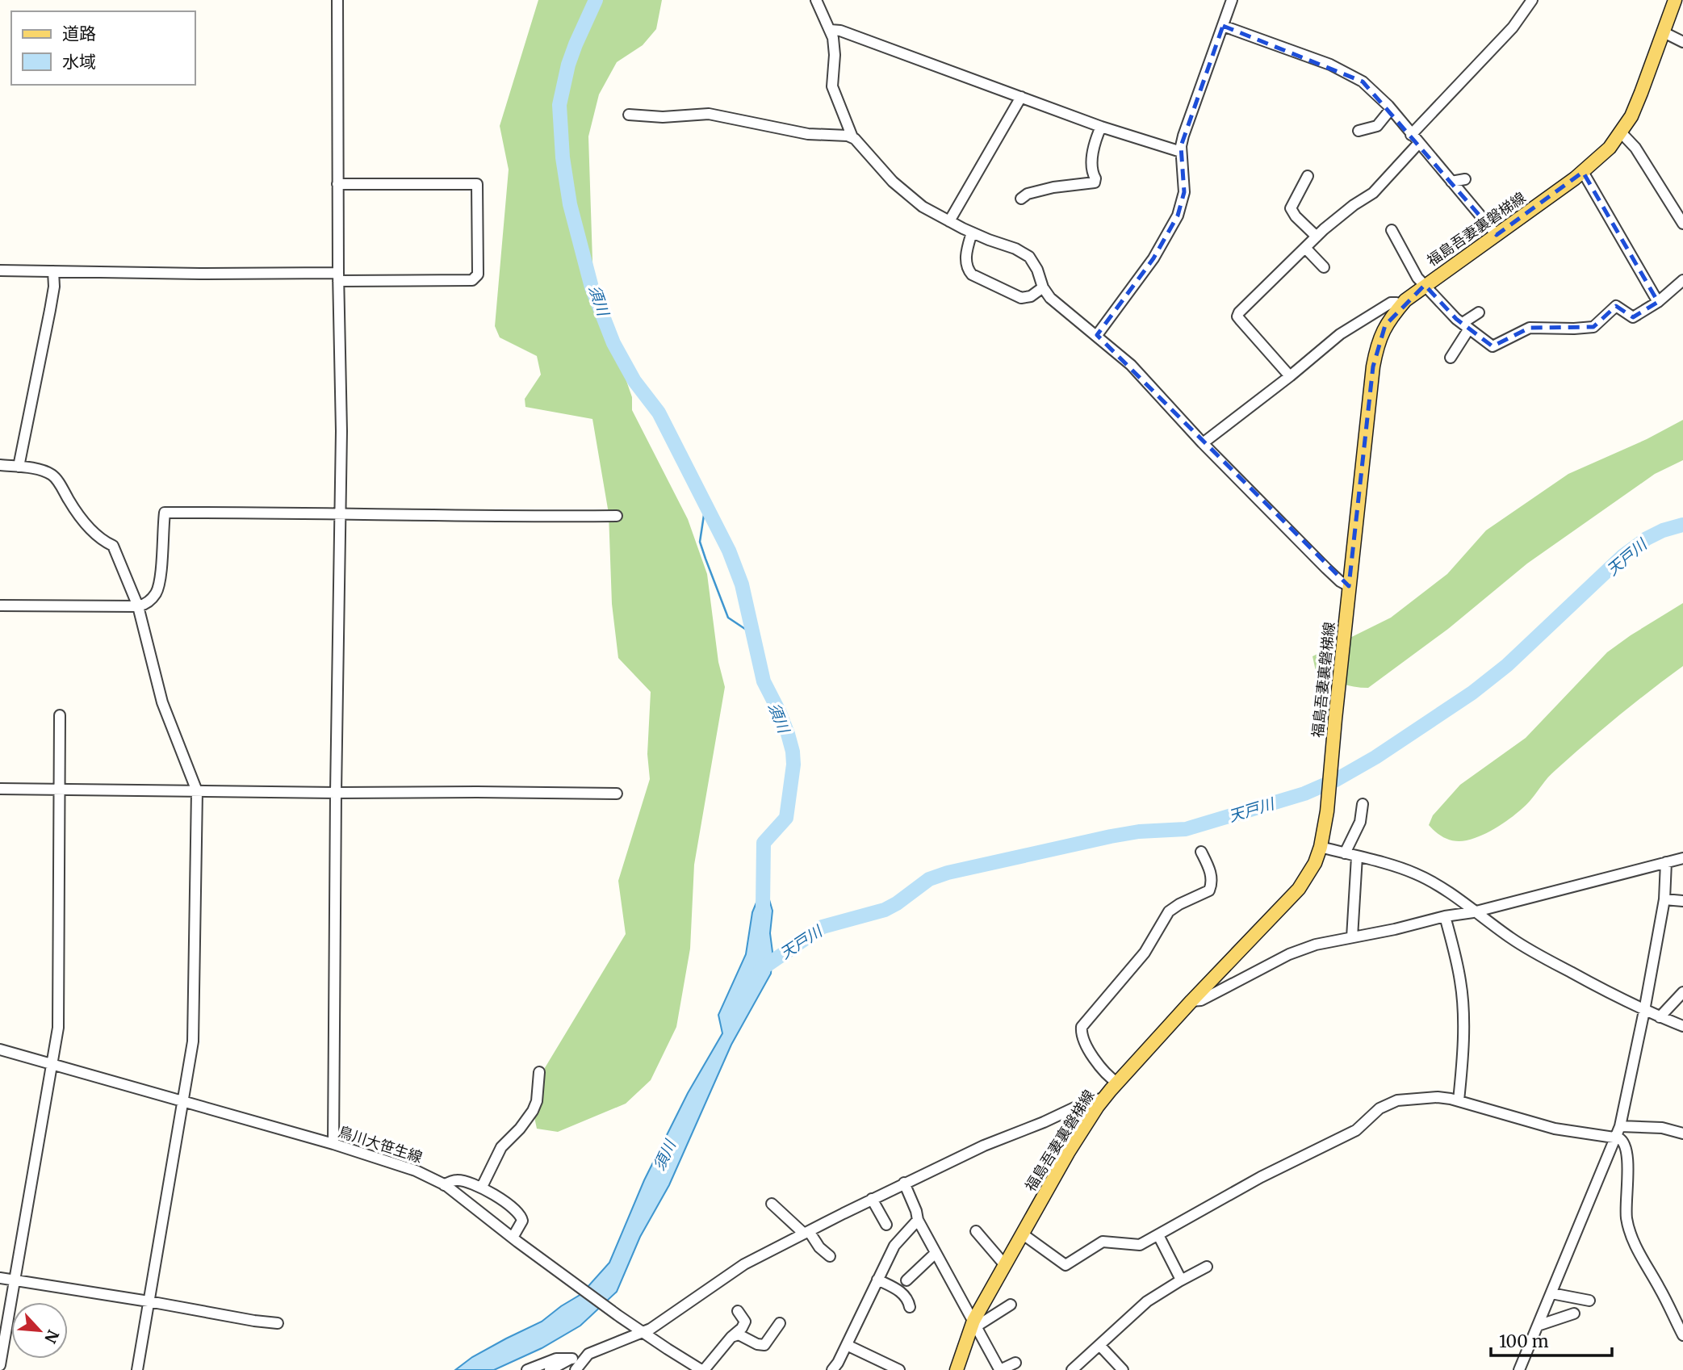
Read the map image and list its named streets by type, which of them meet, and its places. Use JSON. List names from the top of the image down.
{
  "streets": {
    "main road": ["福島吾妻裏磐梯線"],
    "street": ["鳥川大笹生線"]
  },
  "water": ["須川", "天戸川"],
  "legend": ["道路", "水域"],
  "scale_bar": "100 m",
  "north": "bottom right"
}
